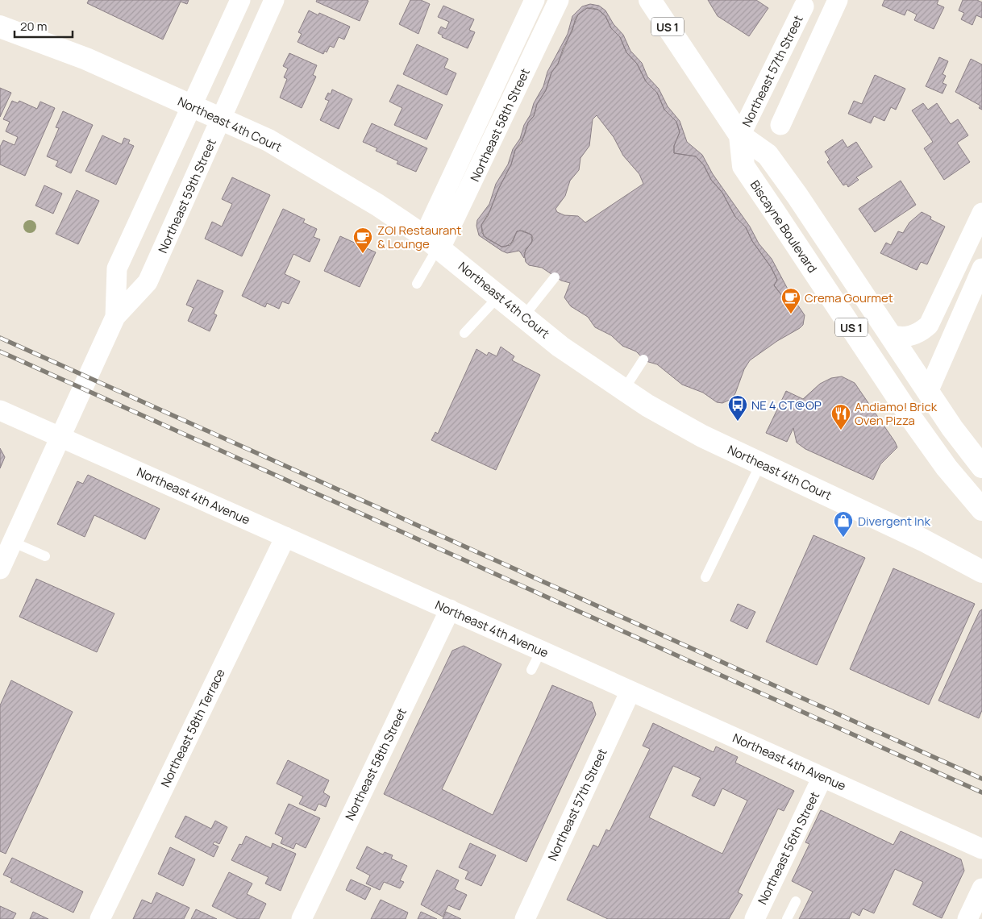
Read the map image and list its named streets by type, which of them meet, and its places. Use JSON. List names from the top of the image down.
{
  "streets": {
    "street": [
      "US 1",
      "Northeast 57th Street",
      "Northeast 4th Court",
      "Northeast 58th Street",
      "Northeast 59th Street",
      "Biscayne Boulevard",
      "Northeast 4th Avenue",
      "Northeast 58th Terrace",
      "Northeast 56th Street"
    ]
  },
  "crossings": [
    ["Northeast 57th Street", "Biscayne Boulevard"],
    ["Northeast 57th Street", "Northeast 4th Avenue"],
    ["Northeast 4th Court", "Northeast 58th Street"],
    ["Northeast 4th Court", "Northeast 59th Street"],
    ["Northeast 58th Street", "Northeast 4th Avenue"],
    ["Northeast 59th Street", "Northeast 4th Avenue"],
    ["Northeast 4th Avenue", "Northeast 58th Terrace"],
    ["Northeast 4th Avenue", "Northeast 56th Street"]
  ],
  "places": {
    "cafe": ["ZOI Restaurant & Lounge", "Crema Gourmet"],
    "bus stop": ["NE 4 CT@OP"],
    "restaurant": ["Andiamo! Brick Oven Pizza"],
    "shop": ["Divergent Ink"]
  },
  "scale_bar": "20 m"
}
